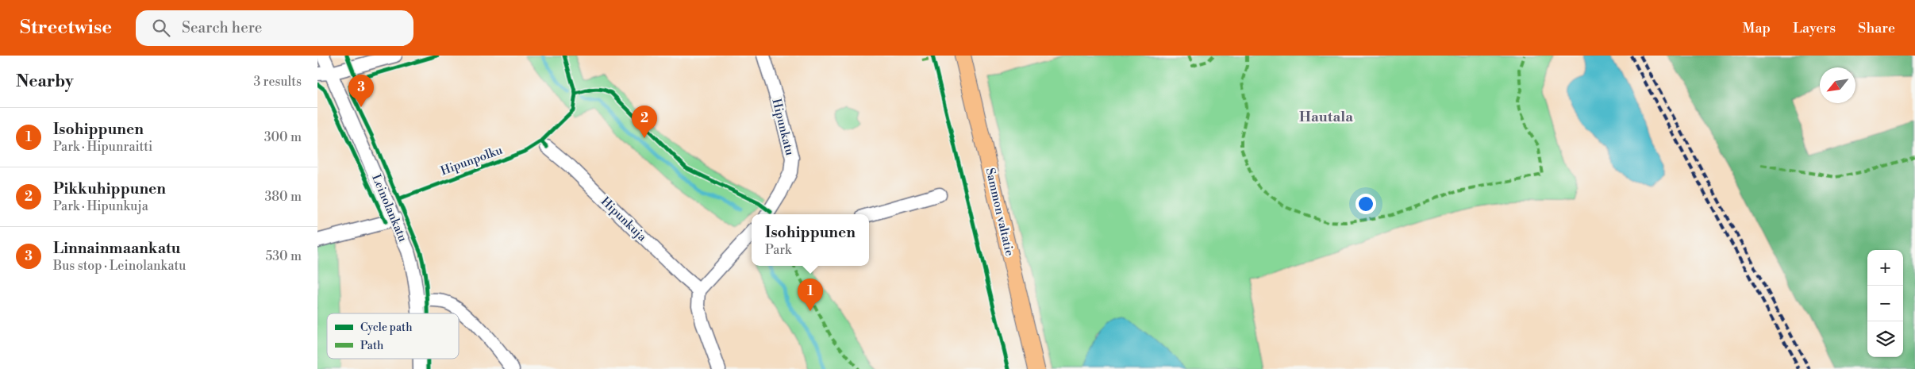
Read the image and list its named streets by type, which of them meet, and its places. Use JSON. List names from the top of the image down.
{
  "streets": {
    "main road": ["Sammon valtatie"],
    "street": ["Hipunkatu", "Leinolankatu", "Hipunkuja"],
    "cycle path": ["Hipunpolku"]
  },
  "districts": ["Hautala"],
  "legend": ["Cycle path", "Path"],
  "north": "bottom left",
  "page": {
    "header": "Streetwise",
    "search": "Search here",
    "nav": ["Map", "Layers", "Share"],
    "heading": ["Nearby", "3 results"],
    "pins": ["3", "2", "1"],
    "list": [
      {
        "mark": "1",
        "name": "Isohippunen",
        "note": "Park · Hipunraitti",
        "value": "300 m"
      },
      {
        "mark": "2",
        "name": "Pikkuhippunen",
        "note": "Park · Hipunkuja",
        "value": "380 m"
      },
      {
        "mark": "3",
        "name": "Linnainmaankatu",
        "note": "Bus stop · Leinolankatu",
        "value": "530 m"
      }
    ],
    "popup": ["Isohippunen", "Park"],
    "map_buttons": ["+", "−"]
  }
}
